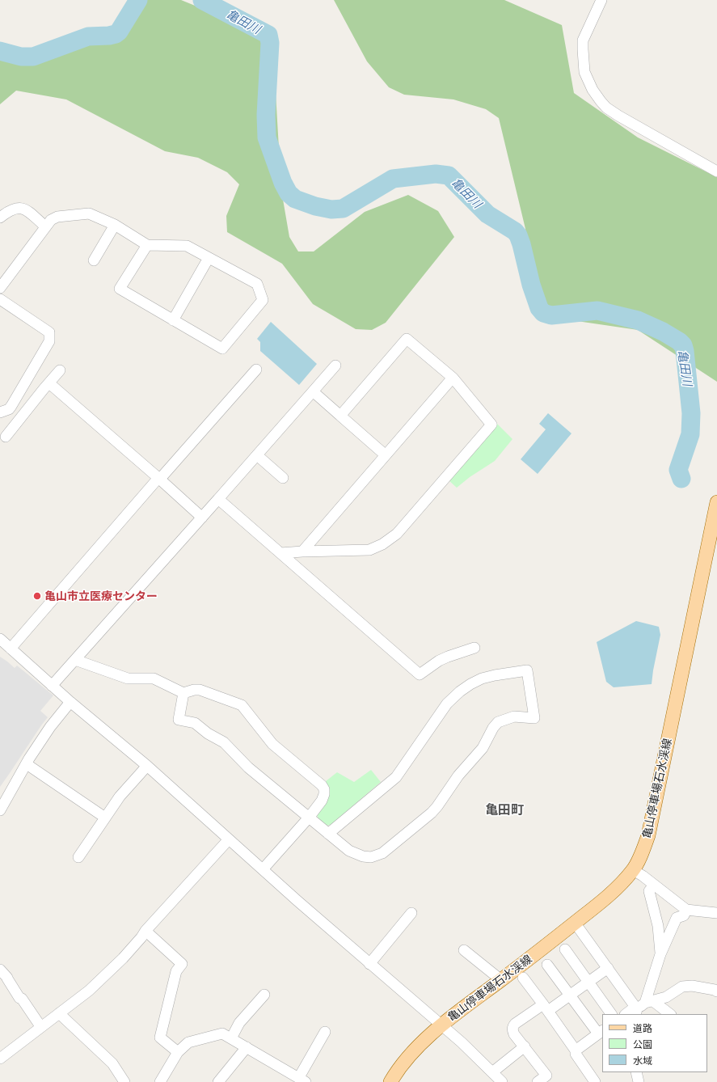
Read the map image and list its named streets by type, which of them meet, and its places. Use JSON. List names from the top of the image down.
{
  "streets": {
    "main road": ["亀山停車場石水渓線"]
  },
  "districts": ["亀田町"],
  "water": ["亀田川"],
  "places": ["亀山市立医療センター"],
  "legend": ["道路", "公園", "水域"]
}
